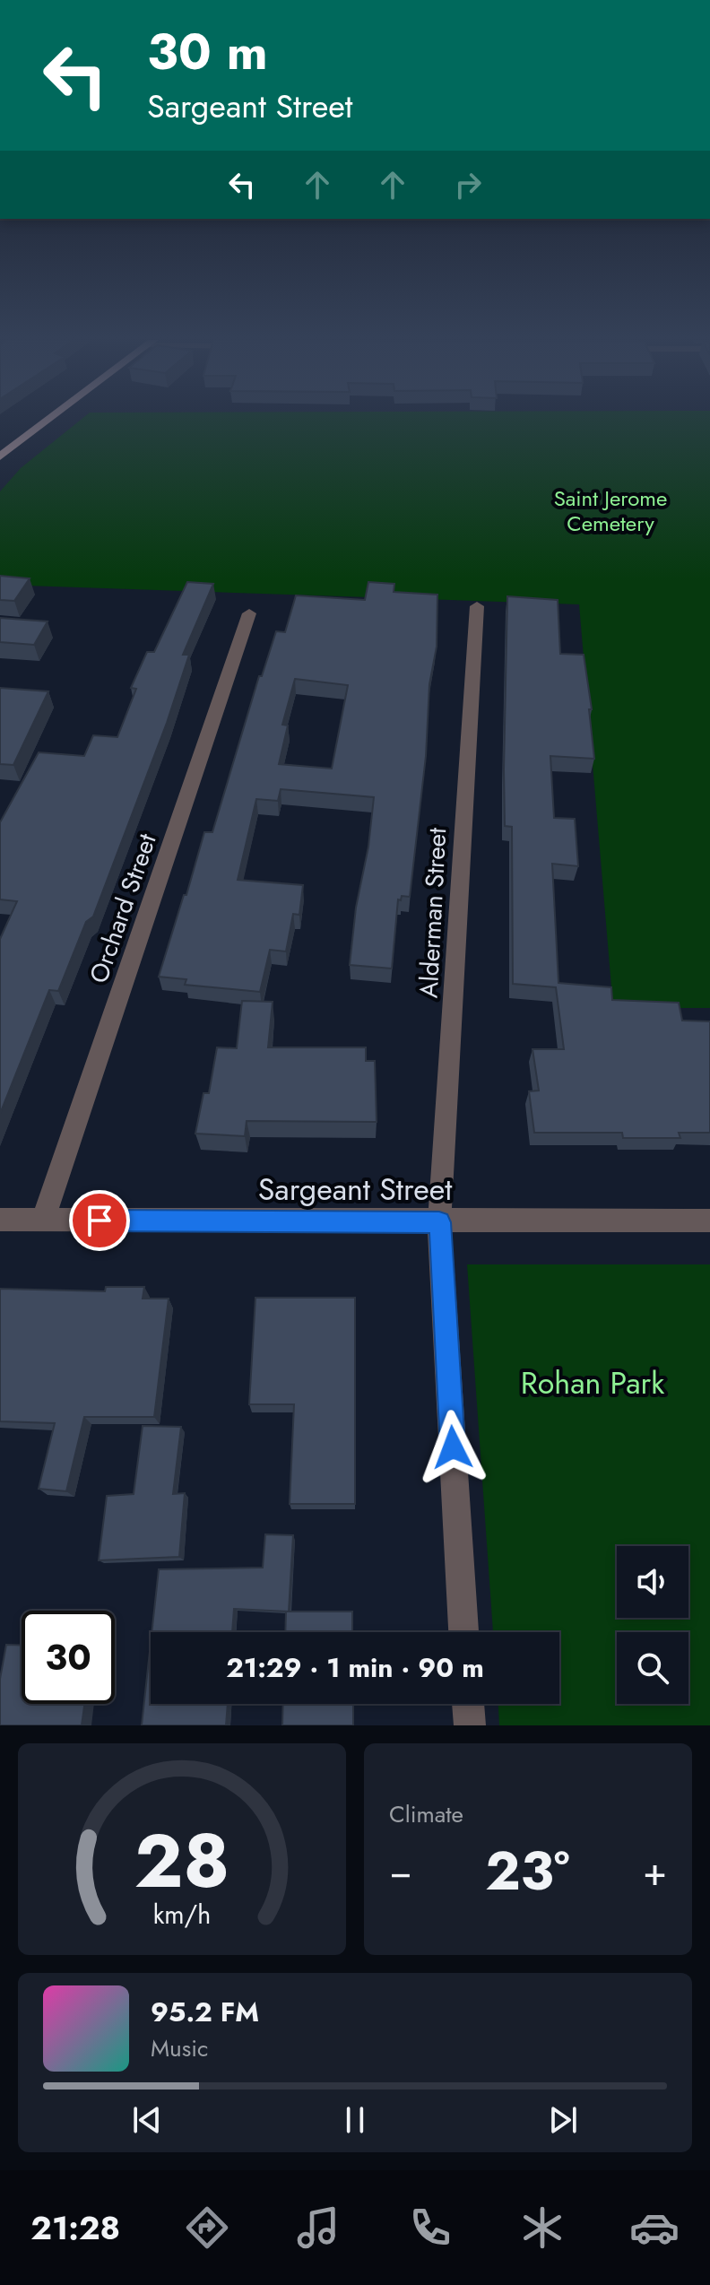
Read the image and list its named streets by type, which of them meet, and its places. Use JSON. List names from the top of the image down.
{
  "streets": {
    "street": ["Orchard Street", "Alderman Street", "Sargeant Street"]
  },
  "crossings": [
    ["Orchard Street", "Sargeant Street"],
    ["Alderman Street", "Sargeant Street"]
  ],
  "parks": ["Saint Jerome Cemetery", "Rohan Park"],
  "page": {
    "turn": ["30 m", "Sargeant Street"],
    "limit": "30",
    "trip": "21:29 · 1 min · 90 m",
    "tile": "Climate",
    "heat": ["−", "23°", "+"],
    "song": ["95.2 FM", "Music"],
    "tabs": "21:28",
    "gauge": ["28", "km/h"]
  }
}
